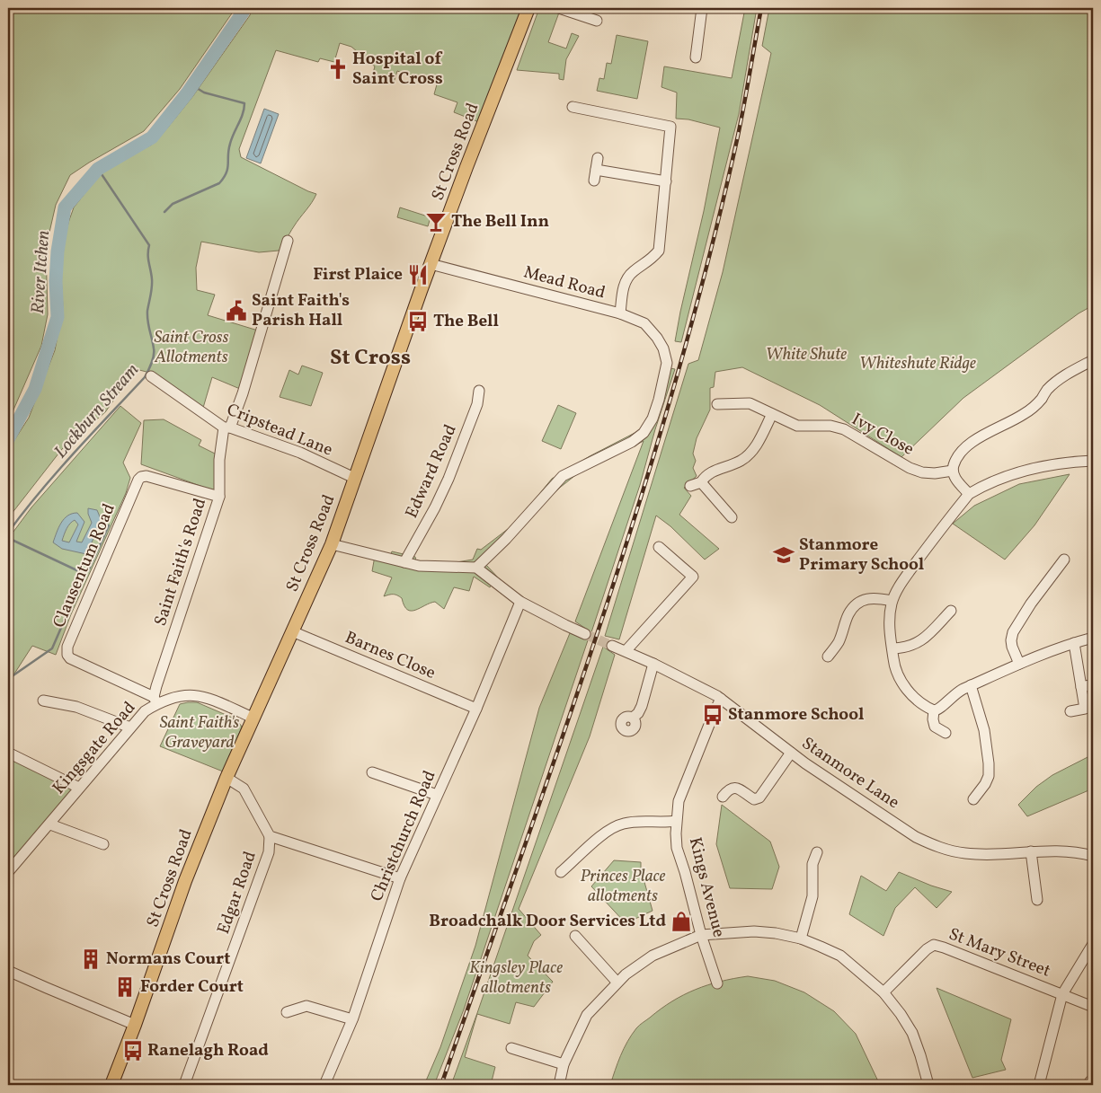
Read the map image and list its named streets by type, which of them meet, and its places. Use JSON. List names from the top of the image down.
{
  "streets": {
    "main road": ["St Cross Road"],
    "street": [
      "Mead Road",
      "Cripstead Lane",
      "Ivy Close",
      "Edward Road",
      "Saint Faith's Road",
      "Clausentum Road",
      "Barnes Close",
      "Kingsgate Road",
      "Stanmore Lane",
      "Christchurch Road",
      "Kings Avenue",
      "Edgar Road",
      "St Mary Street"
    ]
  },
  "crossings": [
    ["St Cross Road", "Mead Road"],
    ["St Cross Road", "Cripstead Lane"],
    ["St Cross Road", "Barnes Close"],
    ["St Cross Road", "Kingsgate Road"],
    ["Cripstead Lane", "Saint Faith's Road"],
    ["Saint Faith's Road", "Clausentum Road"],
    ["Saint Faith's Road", "Kingsgate Road"],
    ["Clausentum Road", "Kingsgate Road"],
    ["Barnes Close", "Christchurch Road"],
    ["Stanmore Lane", "Kings Avenue"]
  ],
  "districts": ["St Cross"],
  "water": ["River Itchen", "Lockburn Stream"],
  "parks": [
    "Saint Cross Allotments",
    "White Shute",
    "Whiteshute Ridge",
    "Saint Faith's Graveyard",
    "Princes Place allotments",
    "Kingsley Place allotments"
  ],
  "places": {
    "church": ["Hospital of Saint Cross"],
    "bar": ["The Bell Inn"],
    "restaurant": ["First Plaice"],
    "public building": ["Saint Faith's Parish Hall"],
    "bus stop": ["The Bell", "Stanmore School", "Ranelagh Road"],
    "school or university": ["Stanmore Primary School"],
    "shop": ["Broadchalk Door Services Ltd"],
    "building": ["Normans Court", "Forder Court"]
  }
}
